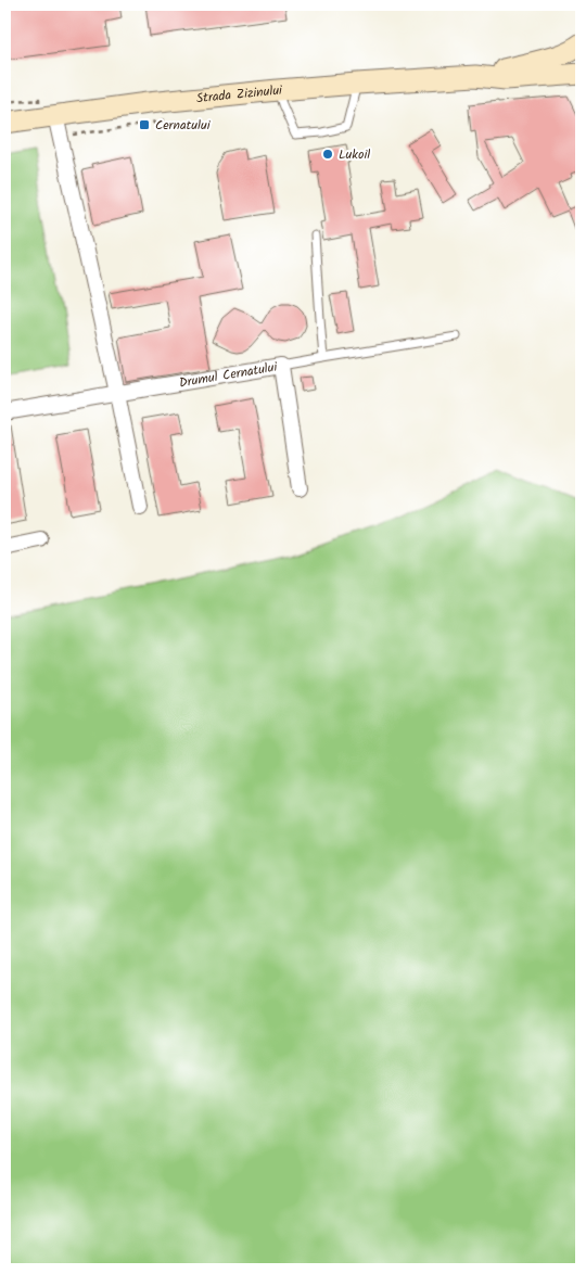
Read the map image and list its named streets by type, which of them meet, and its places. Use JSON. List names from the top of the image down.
{
  "streets": {
    "main road": ["Strada Zizinului"],
    "street": ["Drumul Cernatului"]
  },
  "places": {
    "transit": ["Cernatului"],
    "other": ["Lukoil"]
  }
}
